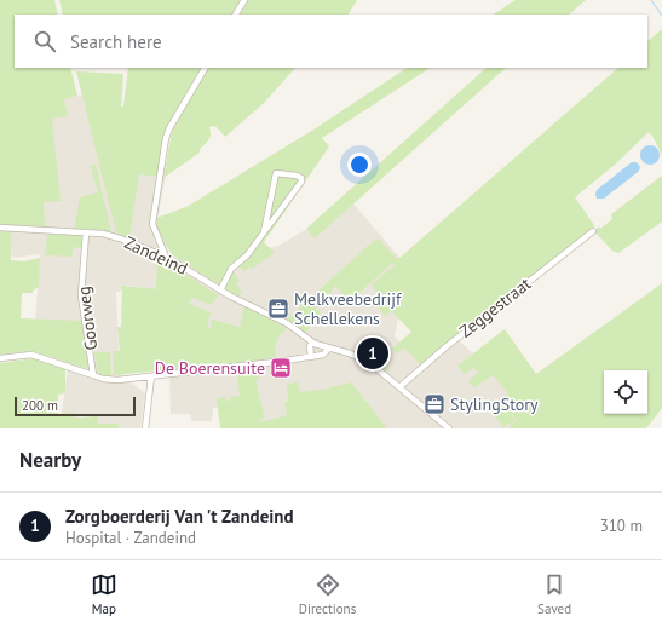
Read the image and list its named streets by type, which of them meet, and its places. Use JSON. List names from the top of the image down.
{
  "streets": {
    "street": ["Zandeind", "Zeggestraat", "Goorweg"]
  },
  "crossings": [
    ["Zandeind", "Zeggestraat"],
    ["Zandeind", "Goorweg"]
  ],
  "places": {
    "office": ["Melkveebedrijf Schellekens", "StylingStory"],
    "hotel": ["De Boerensuite"]
  },
  "scale_bar": "200 m",
  "page": {
    "search": "Search here",
    "pins": "1",
    "scale": "200 m",
    "heading": "Nearby",
    "list": [
      {
        "mark": "1",
        "name": "Zorgboerderij Van 't Zandeind",
        "note": "Hospital · Zandeind",
        "value": "310 m"
      }
    ],
    "nav": ["Map", "Directions", "Saved"]
  }
}
